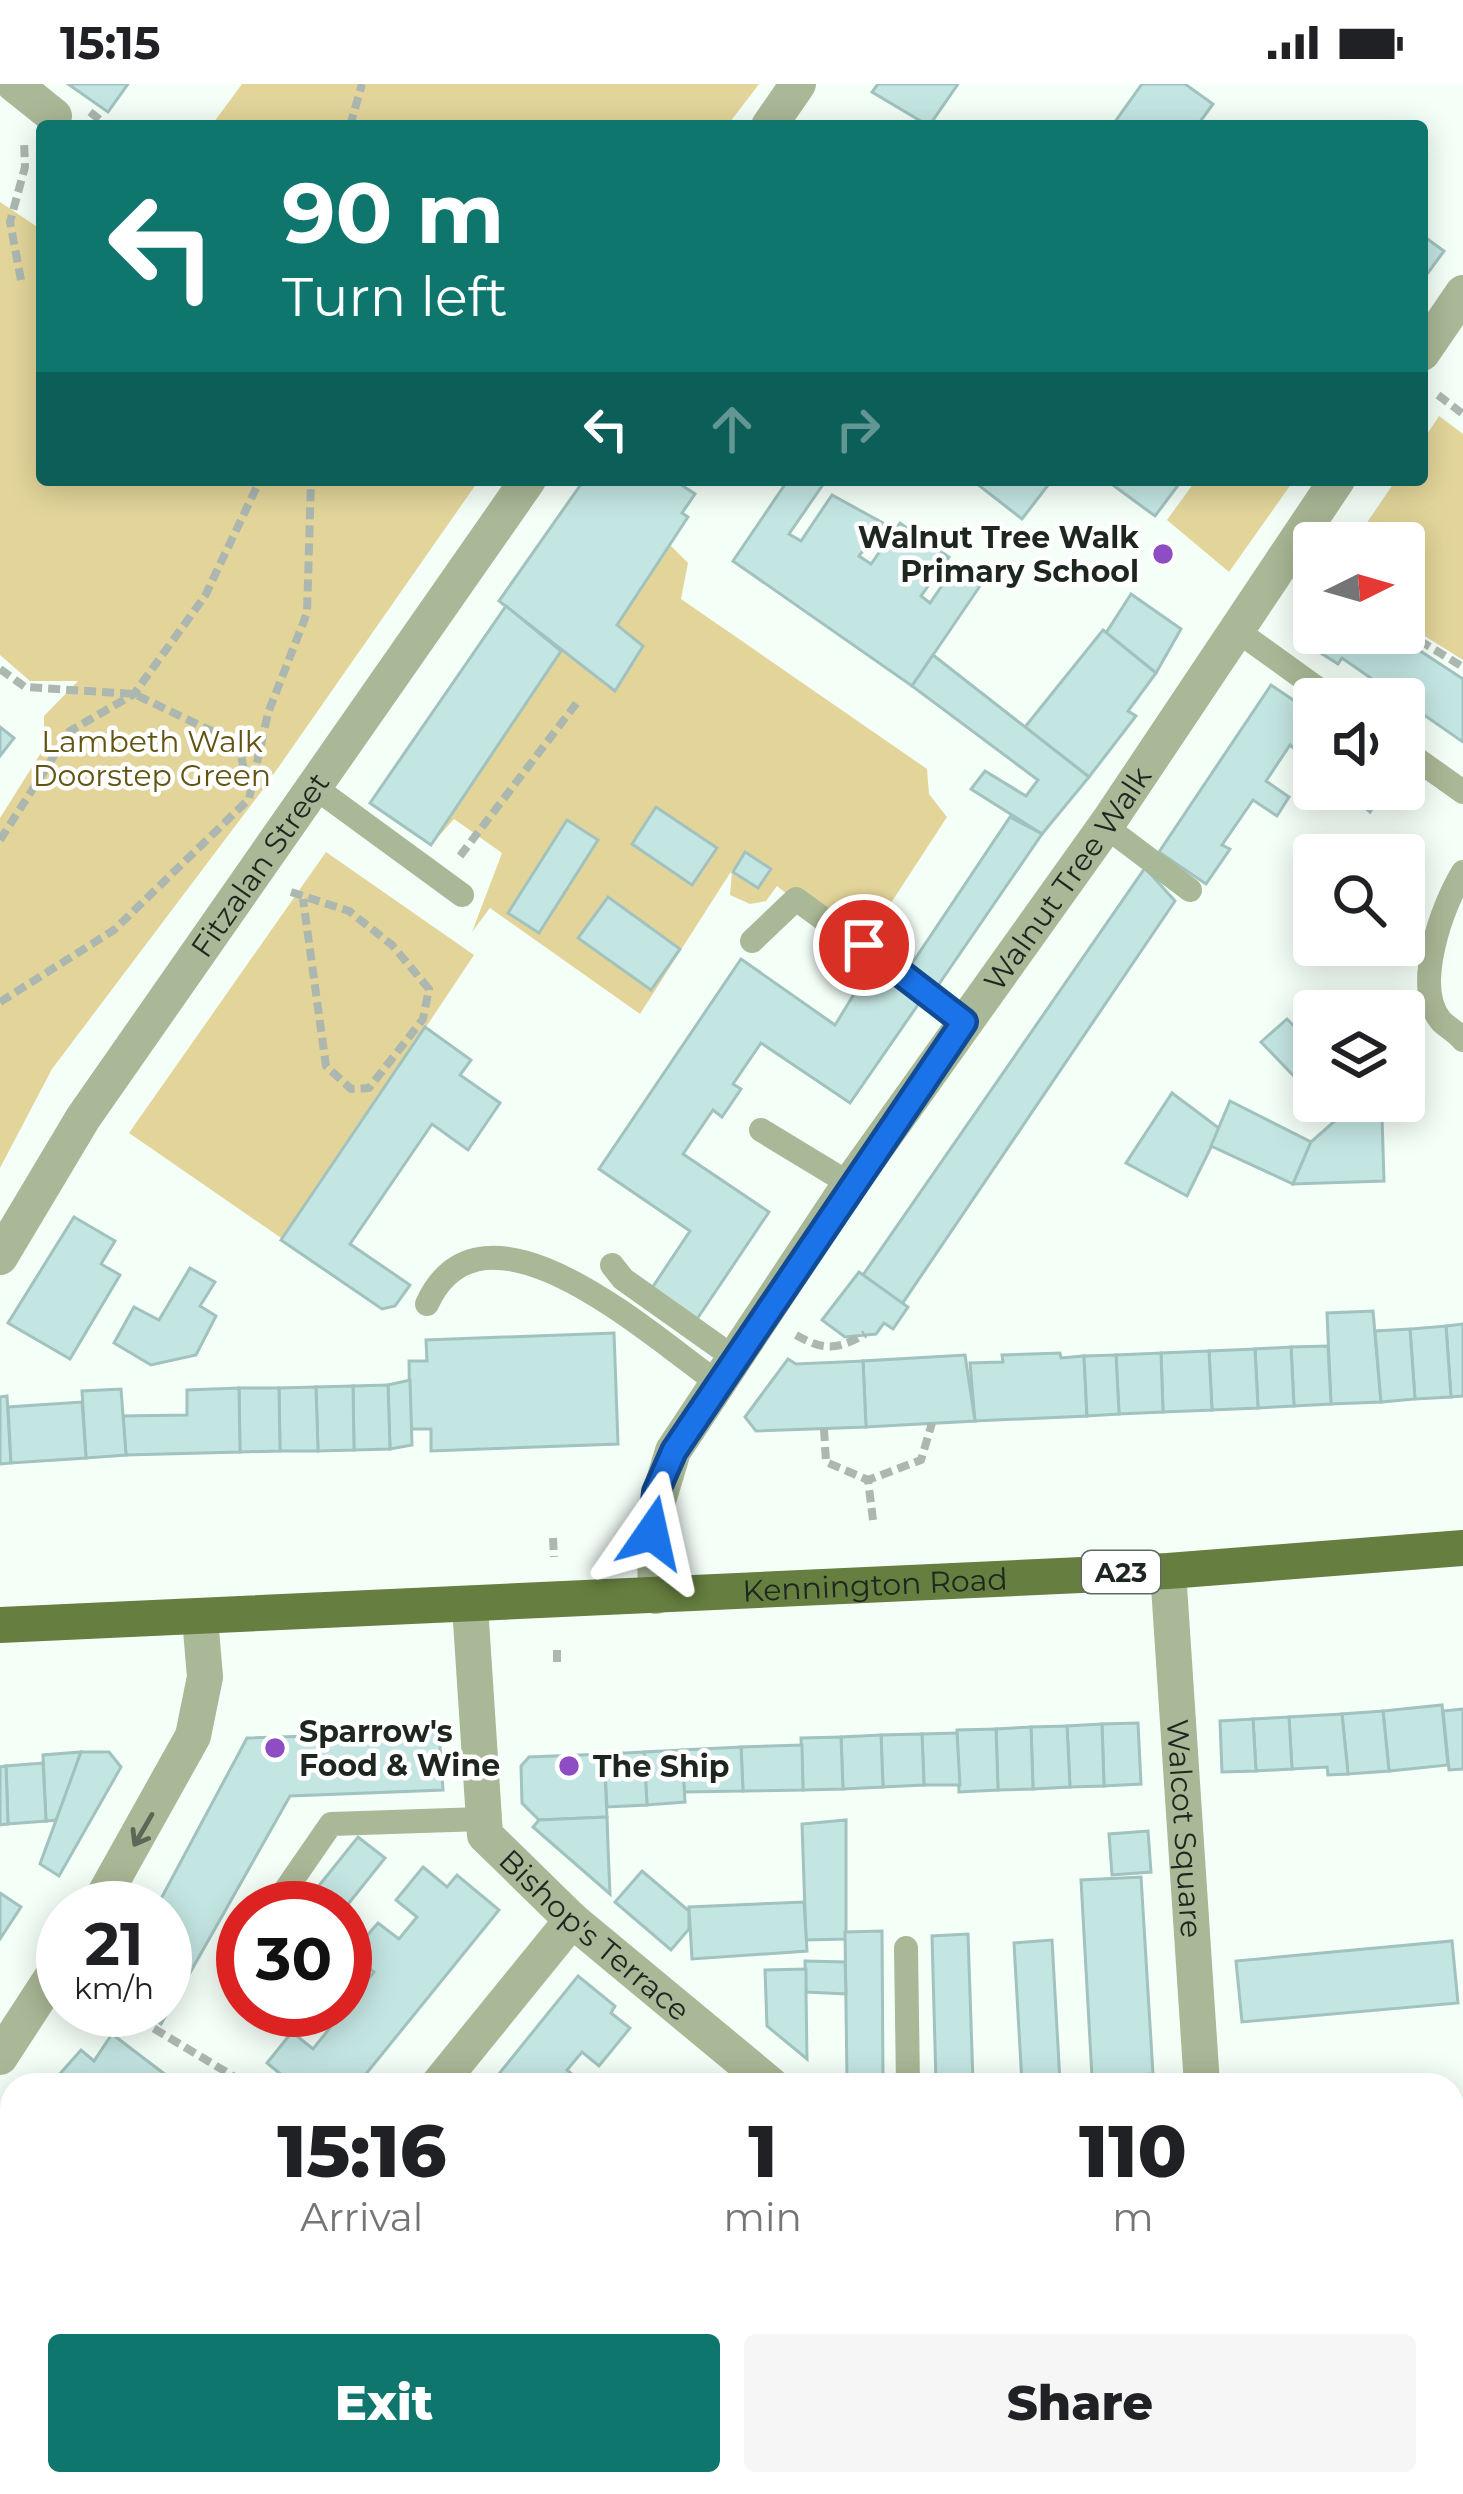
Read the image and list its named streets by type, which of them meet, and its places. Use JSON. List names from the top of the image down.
{
  "streets": {
    "main road": ["A23", "Kennington Road"],
    "street": [
      "Fitzalan Street",
      "Walnut Tree Walk",
      "Walcot Square",
      "Bishop's Terrace"
    ]
  },
  "crossings": [
    ["Walnut Tree Walk", "Kennington Road"],
    ["Kennington Road", "Walcot Square"],
    ["Kennington Road", "Bishop's Terrace"]
  ],
  "parks": ["Lambeth Walk Doorstep Green"],
  "places": ["Walnut Tree Walk Primary School", "Sparrow's Food & Wine", "The Ship"],
  "north": "right",
  "page": {
    "status": "15:15",
    "turn": ["90 m", "Turn left"],
    "speed": "21 km/h",
    "limit": "30",
    "eta": [
      "15:16",
      "Arrival",
      "1",
      "min",
      "110",
      "m"
    ],
    "buttons": ["Exit", "Share"]
  }
}
